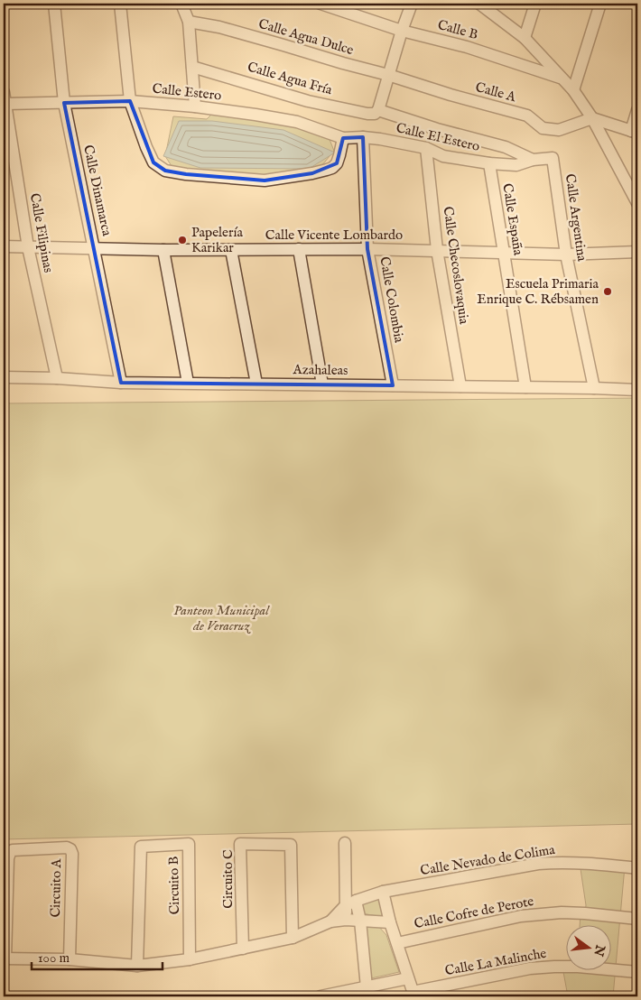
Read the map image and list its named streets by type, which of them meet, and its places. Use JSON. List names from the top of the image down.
{
  "streets": {
    "street": [
      "Calle B",
      "Calle Agua Dulce",
      "Calle Agua Fría",
      "Calle Estero",
      "Calle A",
      "Calle El Estero",
      "Calle Dinamarca",
      "Calle Argentina",
      "Calle España",
      "Calle Filipinas",
      "Calle Vicente Lombardo",
      "Calle Checoslovaquia",
      "Calle Colombia",
      "Azahaleas",
      "Calle Nevado de Colima",
      "Circuito C",
      "Circuito B",
      "Circuito A",
      "Calle Cofre de Perote",
      "Calle La Malinche"
    ]
  },
  "crossings": [
    ["Calle Agua Dulce", "Calle A"],
    ["Calle Estero", "Calle El Estero"],
    ["Calle Estero", "Calle Dinamarca"],
    ["Calle Estero", "Calle Filipinas"],
    ["Calle Estero", "Calle Colombia"],
    ["Calle El Estero", "Calle Argentina"],
    ["Calle El Estero", "Calle España"],
    ["Calle El Estero", "Calle Checoslovaquia"],
    ["Calle El Estero", "Calle Colombia"],
    ["Calle Dinamarca", "Calle Vicente Lombardo"],
    ["Calle Dinamarca", "Azahaleas"],
    ["Calle Argentina", "Calle Vicente Lombardo"],
    ["Calle Argentina", "Azahaleas"],
    ["Calle España", "Calle Vicente Lombardo"],
    ["Calle España", "Azahaleas"],
    ["Calle Filipinas", "Calle Vicente Lombardo"],
    ["Calle Filipinas", "Azahaleas"],
    ["Calle Vicente Lombardo", "Calle Checoslovaquia"],
    ["Calle Vicente Lombardo", "Calle Colombia"],
    ["Calle Checoslovaquia", "Azahaleas"],
    ["Calle Colombia", "Azahaleas"]
  ],
  "parks": ["Panteon Municipal de Veracruz"],
  "places": ["Papelería Karikar", "Escuela Primaria Enrique C. Rébsamen"],
  "scale_bar": "100 m",
  "north": "right"
}
